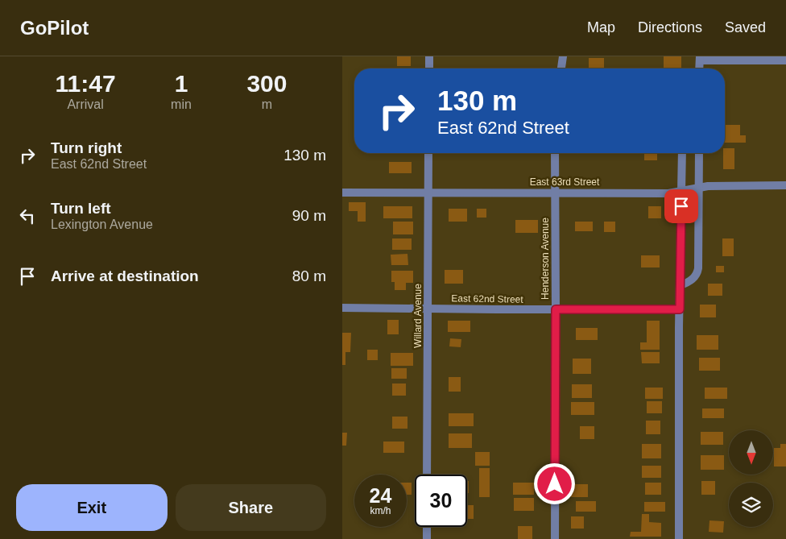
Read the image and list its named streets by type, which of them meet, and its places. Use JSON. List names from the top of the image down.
{
  "streets": {
    "street": [
      "East 63rd Street",
      "Henderson Avenue",
      "East 62nd Street",
      "Willard Avenue"
    ]
  },
  "crossings": [
    ["East 63rd Street", "Henderson Avenue"],
    ["East 63rd Street", "Willard Avenue"],
    ["Henderson Avenue", "East 62nd Street"],
    ["East 62nd Street", "Willard Avenue"]
  ],
  "north": "bottom",
  "page": {
    "header": "GoPilot",
    "nav": ["Map", "Directions", "Saved"],
    "eta": [
      "11:47",
      "Arrival",
      "1",
      "min",
      "300",
      "m"
    ],
    "turn": ["130 m", "East 62nd Street"],
    "list": [
      {
        "name": "Turn right",
        "note": "East 62nd Street",
        "value": "130 m"
      },
      {
        "name": "Turn left",
        "note": "Lexington Avenue",
        "value": "90 m"
      },
      {
        "name": "Arrive at destination",
        "value": "80 m"
      }
    ],
    "speed": "24 km/h",
    "limit": "30",
    "buttons": ["Exit", "Share"]
  }
}
